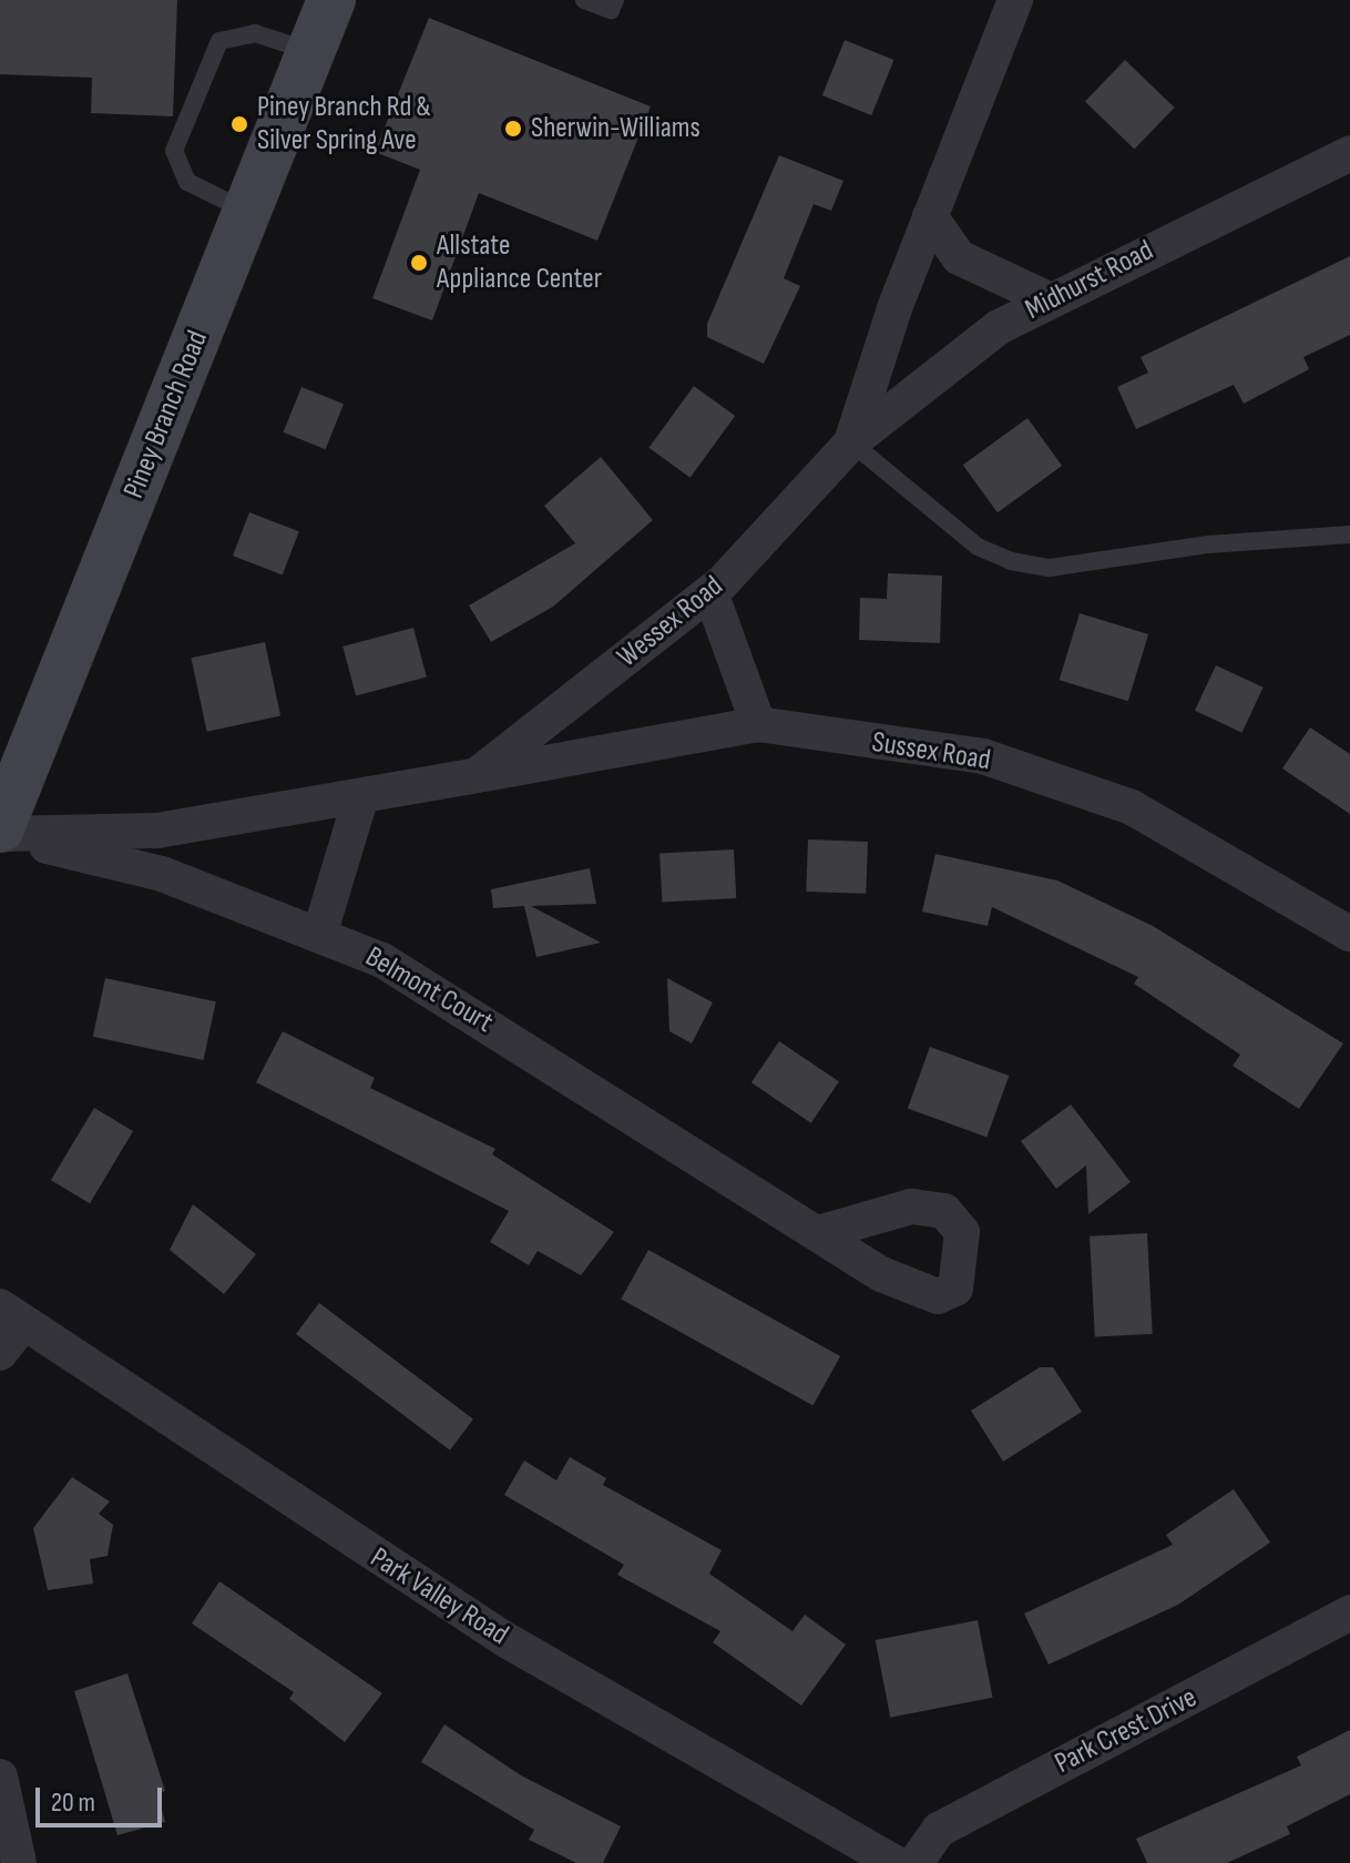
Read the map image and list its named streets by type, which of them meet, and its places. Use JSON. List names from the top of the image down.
{
  "streets": {
    "main road": ["Piney Branch Road"],
    "street": [
      "Midhurst Road",
      "Wessex Road",
      "Sussex Road",
      "Belmont Court",
      "Park Valley Road",
      "Park Crest Drive"
    ]
  },
  "crossings": [
    ["Midhurst Road", "Wessex Road"],
    ["Piney Branch Road", "Wessex Road"],
    ["Piney Branch Road", "Belmont Court"],
    ["Wessex Road", "Sussex Road"],
    ["Wessex Road", "Belmont Court"]
  ],
  "places": ["Piney Branch Rd & Silver Spring Ave", "Sherwin-Williams", "Allstate Appliance Center"],
  "scale_bar": "20 m"
}
